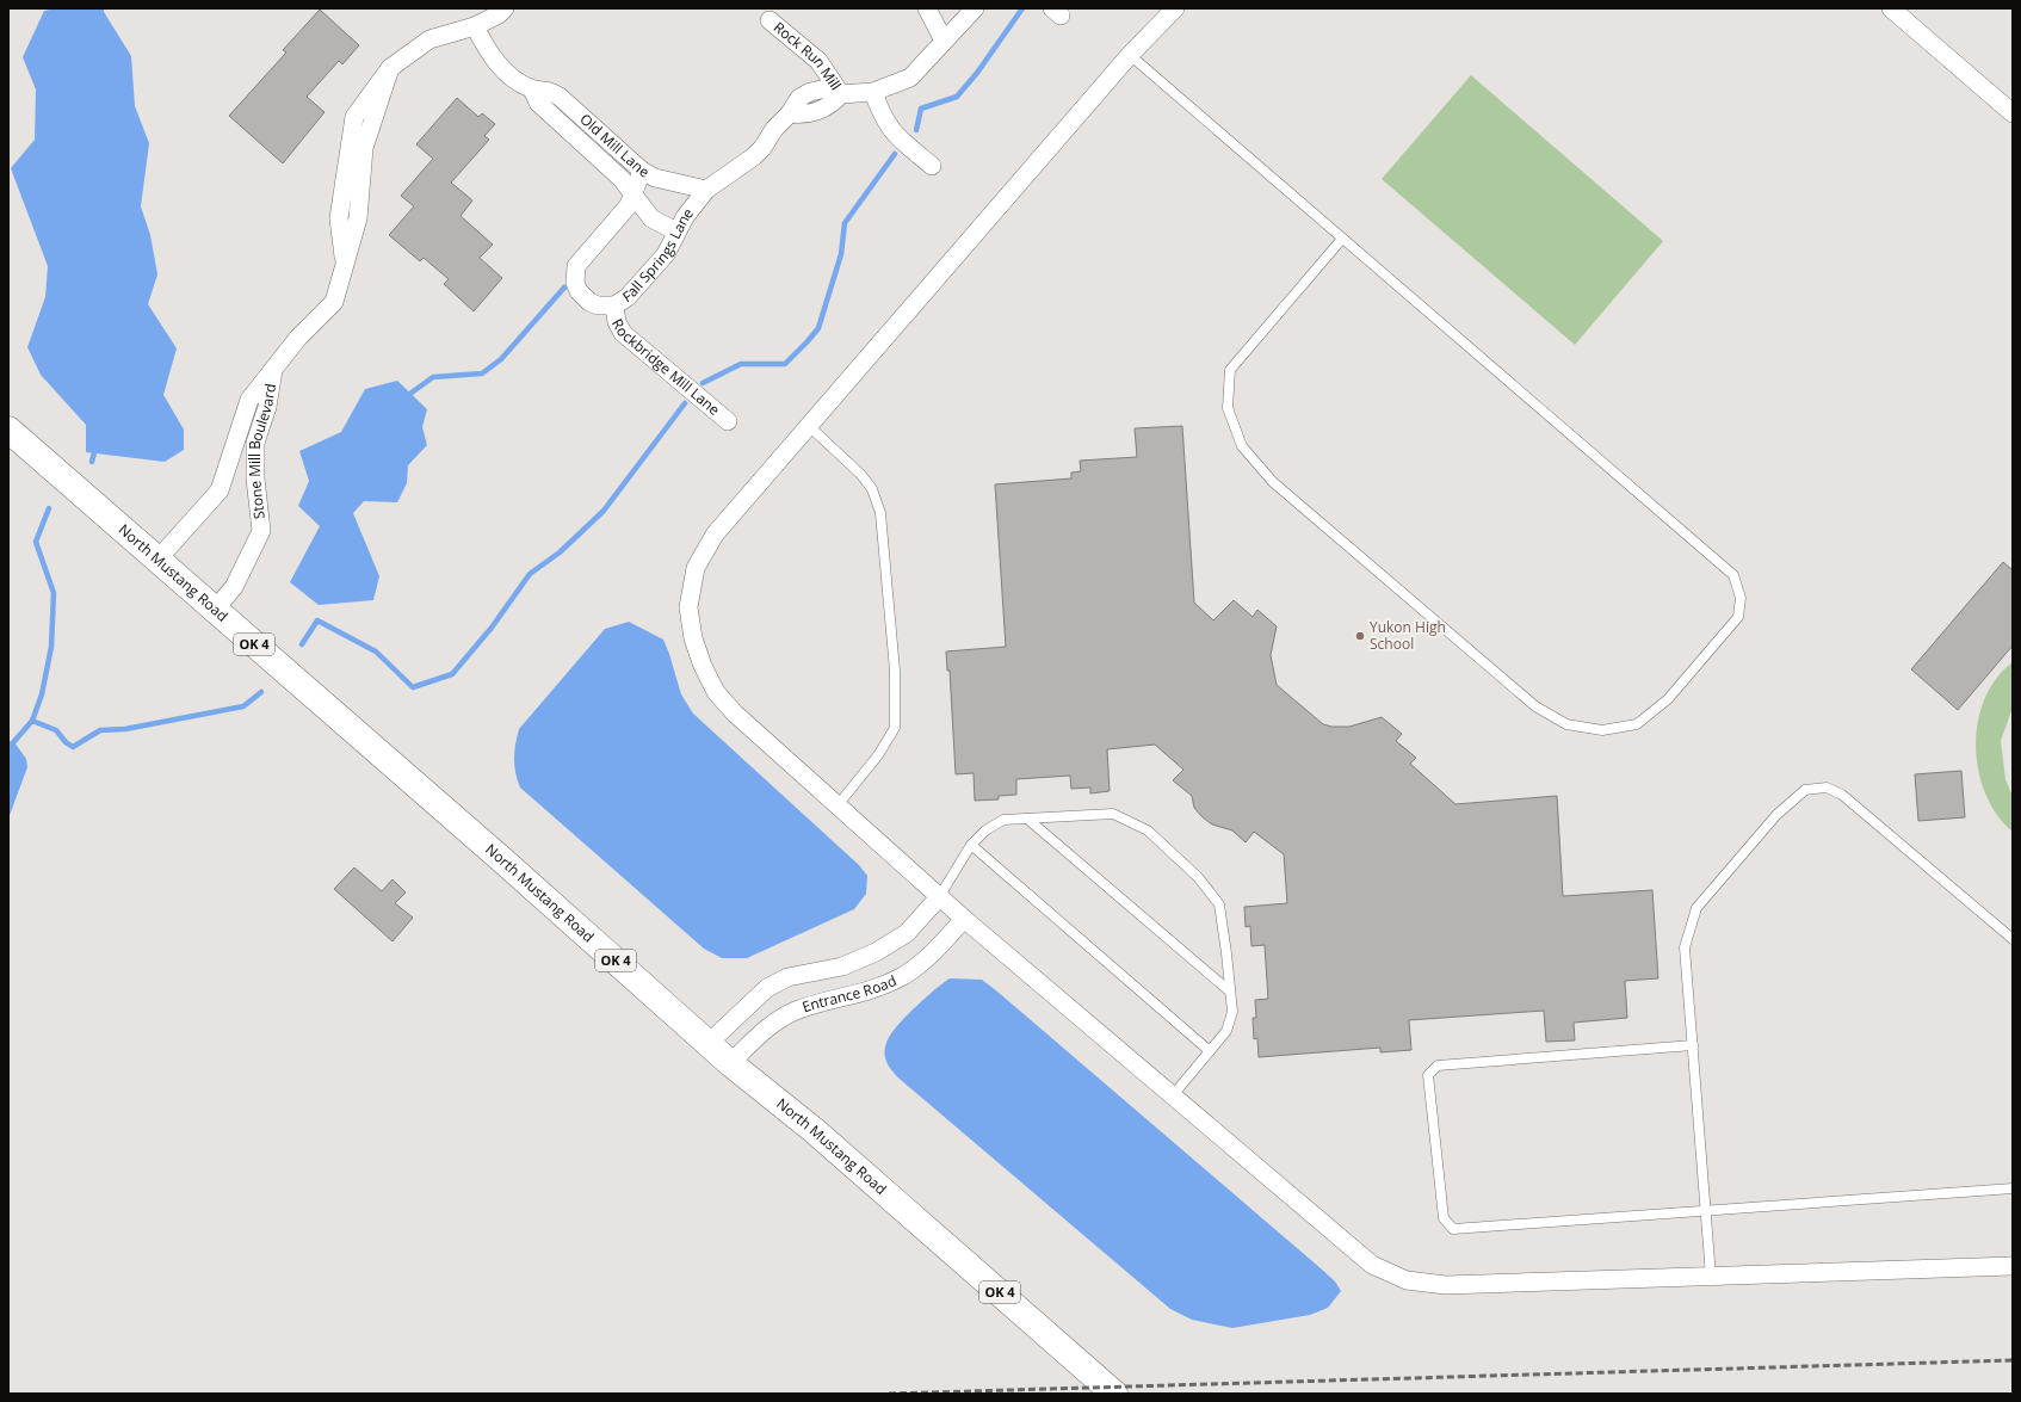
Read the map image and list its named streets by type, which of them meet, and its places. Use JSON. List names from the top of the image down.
{
  "streets": {
    "main road": ["North Mustang Road", "OK 4"],
    "street": [
      "Rock Run Mill",
      "Old Mill Lane",
      "Fall Springs Lane",
      "Rockbridge Mill Lane",
      "Stone Mill Boulevard",
      "Entrance Road"
    ]
  },
  "crossings": [
    ["Rock Run Mill", "Fall Springs Lane"],
    ["Old Mill Lane", "Fall Springs Lane"],
    ["Old Mill Lane", "Stone Mill Boulevard"],
    ["Fall Springs Lane", "Rockbridge Mill Lane"],
    ["Stone Mill Boulevard", "North Mustang Road"],
    ["North Mustang Road", "Entrance Road"]
  ],
  "places": ["Yukon High School"]
}
